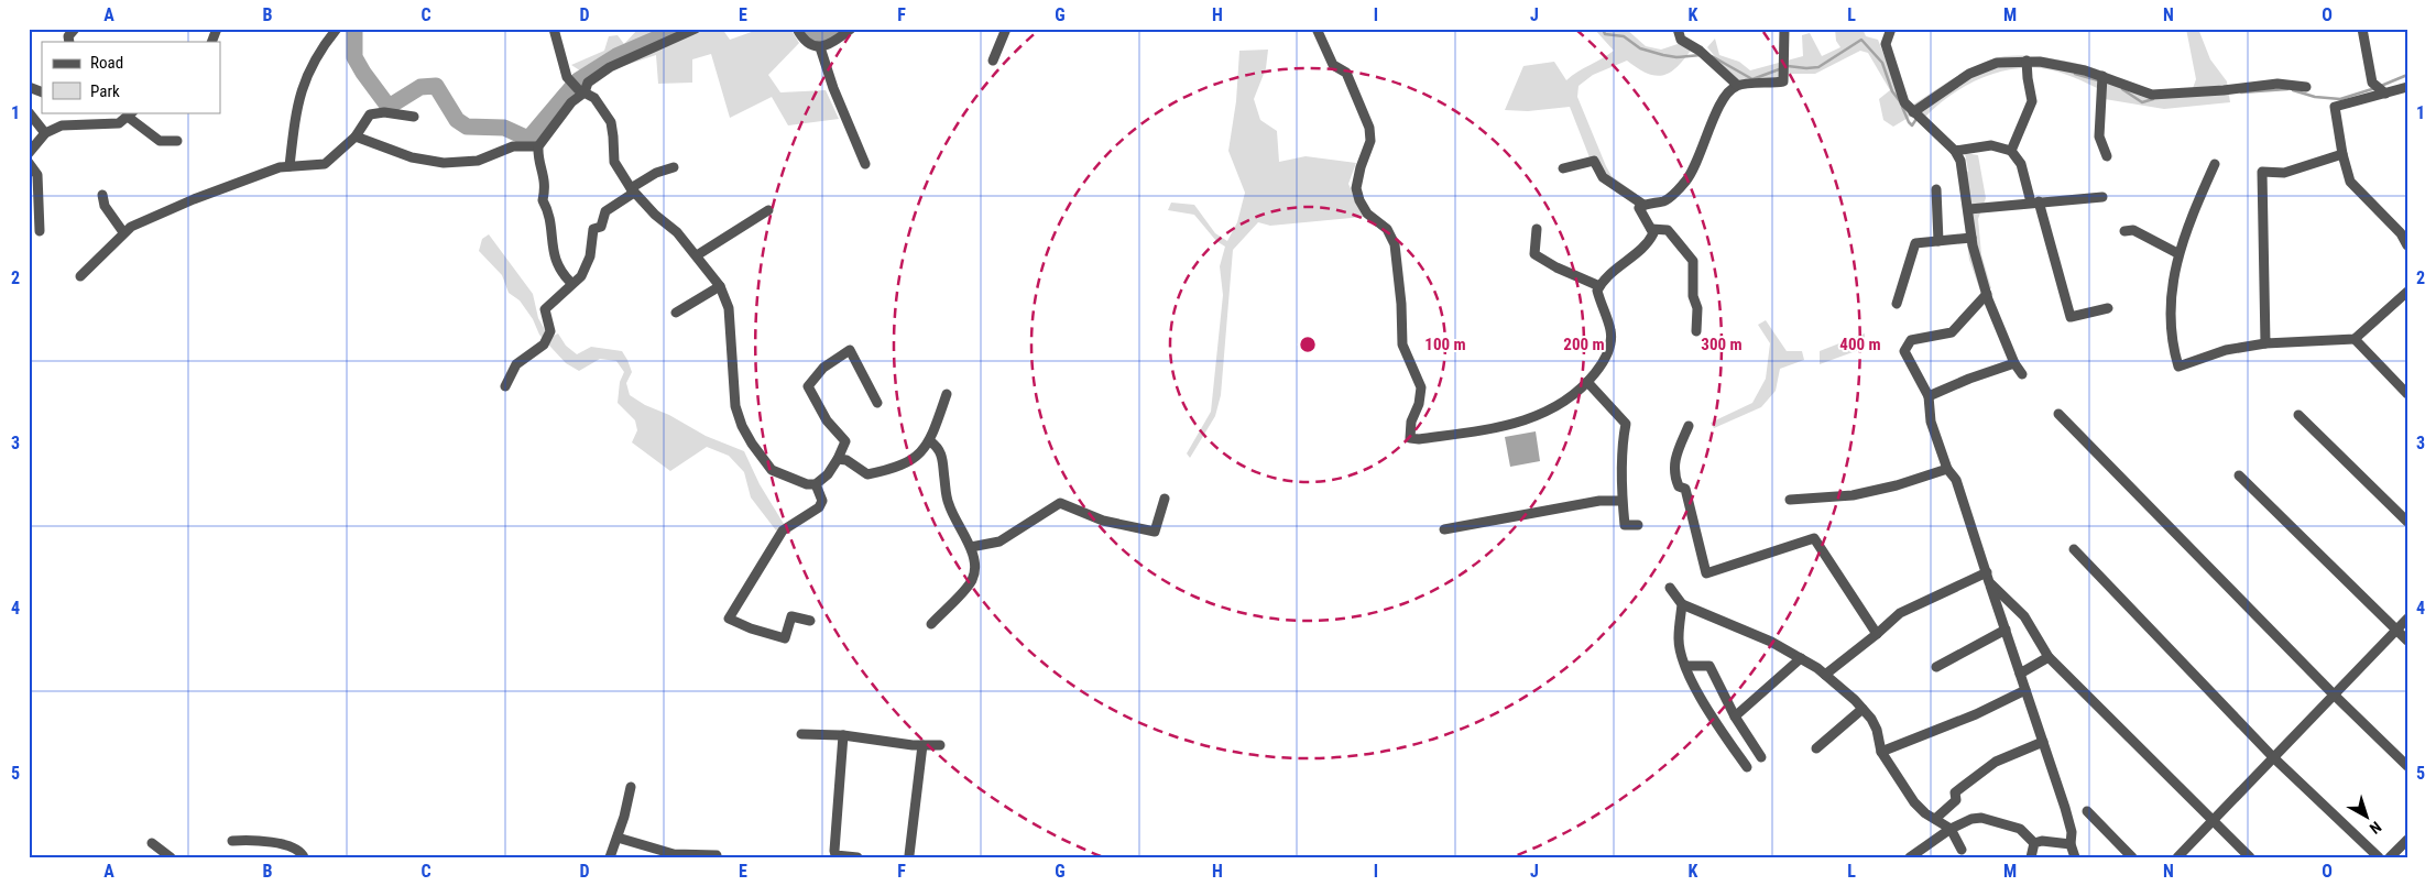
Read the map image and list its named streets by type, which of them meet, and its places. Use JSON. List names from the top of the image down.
{
  "legend": ["Road", "Park"],
  "north": "bottom right",
  "grid": {
    "columns": [
      "A",
      "B",
      "C",
      "D",
      "E",
      "F",
      "G",
      "H",
      "I",
      "J",
      "K",
      "L",
      "M",
      "N",
      "O"
    ],
    "rows": [
      "1",
      "2",
      "3",
      "4",
      "5"
    ]
  },
  "rings": [
    "100 m",
    "200 m",
    "300 m",
    "400 m"
  ]
}
